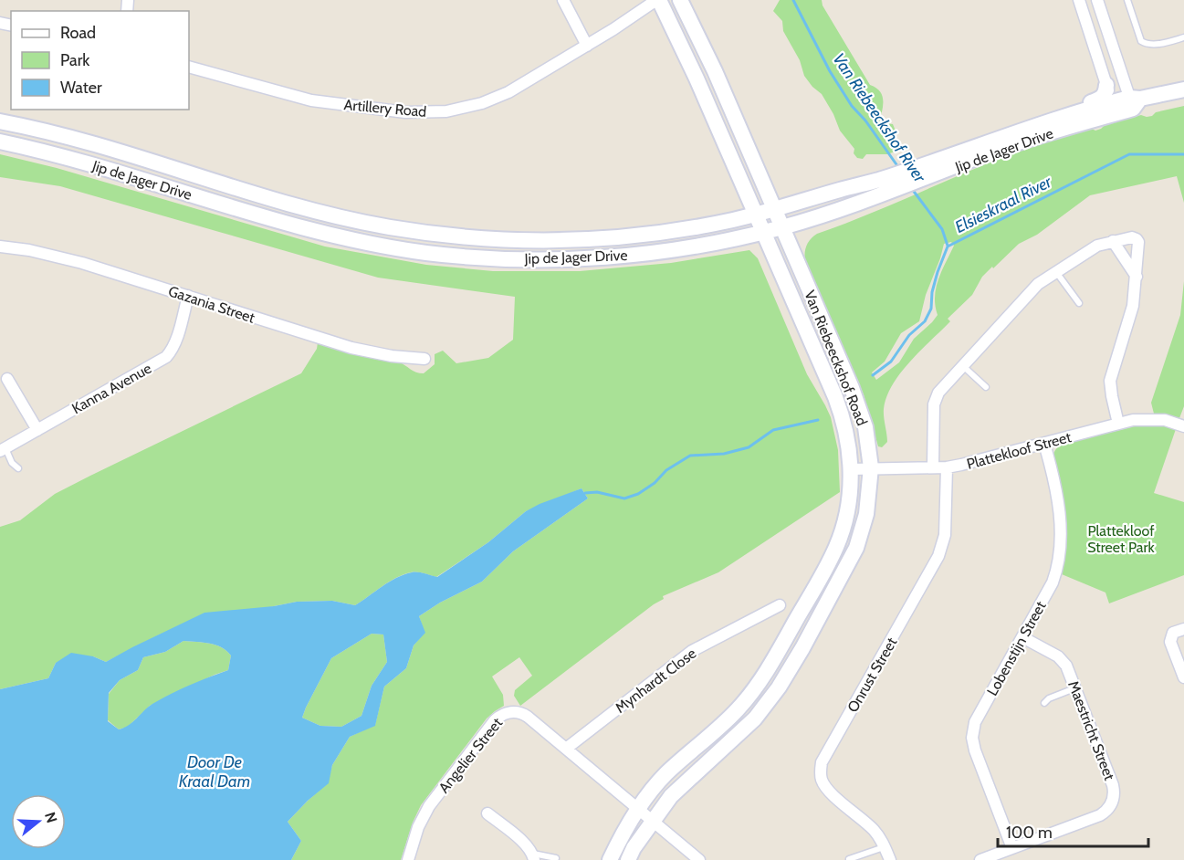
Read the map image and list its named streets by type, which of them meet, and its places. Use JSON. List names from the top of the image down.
{
  "streets": {
    "main road": ["Jip de Jager Drive", "Van Riebeeckshof Road"],
    "street": [
      "Artillery Road",
      "Gazania Street",
      "Kanna Avenue",
      "Plattekloof Street",
      "Lobenstijn Street",
      "Onrust Street",
      "Mynhardt Close",
      "Maestricht Street",
      "Angelier Street"
    ]
  },
  "crossings": [
    ["Artillery Road", "Van Riebeeckshof Road"],
    ["Jip de Jager Drive", "Van Riebeeckshof Road"],
    ["Gazania Street", "Kanna Avenue"],
    ["Van Riebeeckshof Road", "Plattekloof Street"],
    ["Van Riebeeckshof Road", "Angelier Street"],
    ["Plattekloof Street", "Lobenstijn Street"],
    ["Plattekloof Street", "Onrust Street"],
    ["Lobenstijn Street", "Maestricht Street"],
    ["Mynhardt Close", "Angelier Street"]
  ],
  "water": ["Van Riebeeckshof River", "Elsieskraal River", "Door De Kraal Dam"],
  "parks": ["Plattekloof Street Park"],
  "legend": ["Road", "Park", "Water"],
  "scale_bar": "100 m",
  "north": "right"
}
